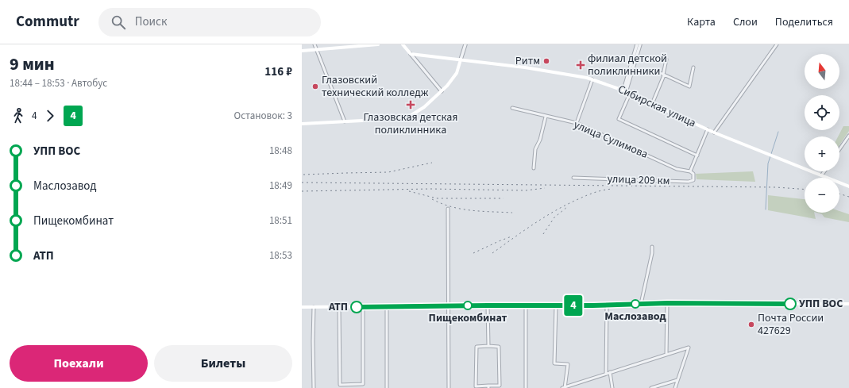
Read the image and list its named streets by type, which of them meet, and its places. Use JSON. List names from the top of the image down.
{
  "streets": {
    "main road": ["Сибирская улица"],
    "street": ["улица Сулимова", "улица 209 км"]
  },
  "crossings": [
    ["улица Сулимова", "улица 209 км"]
  ],
  "places": {
    "other": [
      "Ритм",
      "Глазовский технический колледж",
      "Маслозавод",
      "УПП ВОС",
      "Пищекомбинат",
      "АТП",
      "Почта России 427629"
    ],
    "health": ["филиал детской поликлинники", "Глазовская детская поликлинника"]
  },
  "lines": ["bus line 4"],
  "north": "top",
  "page": {
    "header": "Commutr",
    "search": "Поиск",
    "nav": ["Карта", "Слои", "Поделиться"],
    "heading": ["9 мин", "18:44 – 18:53 · Автобус", "116 ₽"],
    "on_map": "4",
    "map_buttons": ["+", "−"],
    "legs": ["4", "4", "Остановок: 3"],
    "list": [
      {
        "name": "УПП ВОС",
        "value": "18:48"
      },
      {
        "name": "Маслозавод",
        "value": "18:49"
      },
      {
        "name": "Пищекомбинат",
        "value": "18:51"
      },
      {
        "name": "АТП",
        "value": "18:53"
      }
    ],
    "buttons": ["Поехали", "Билеты"]
  }
}
